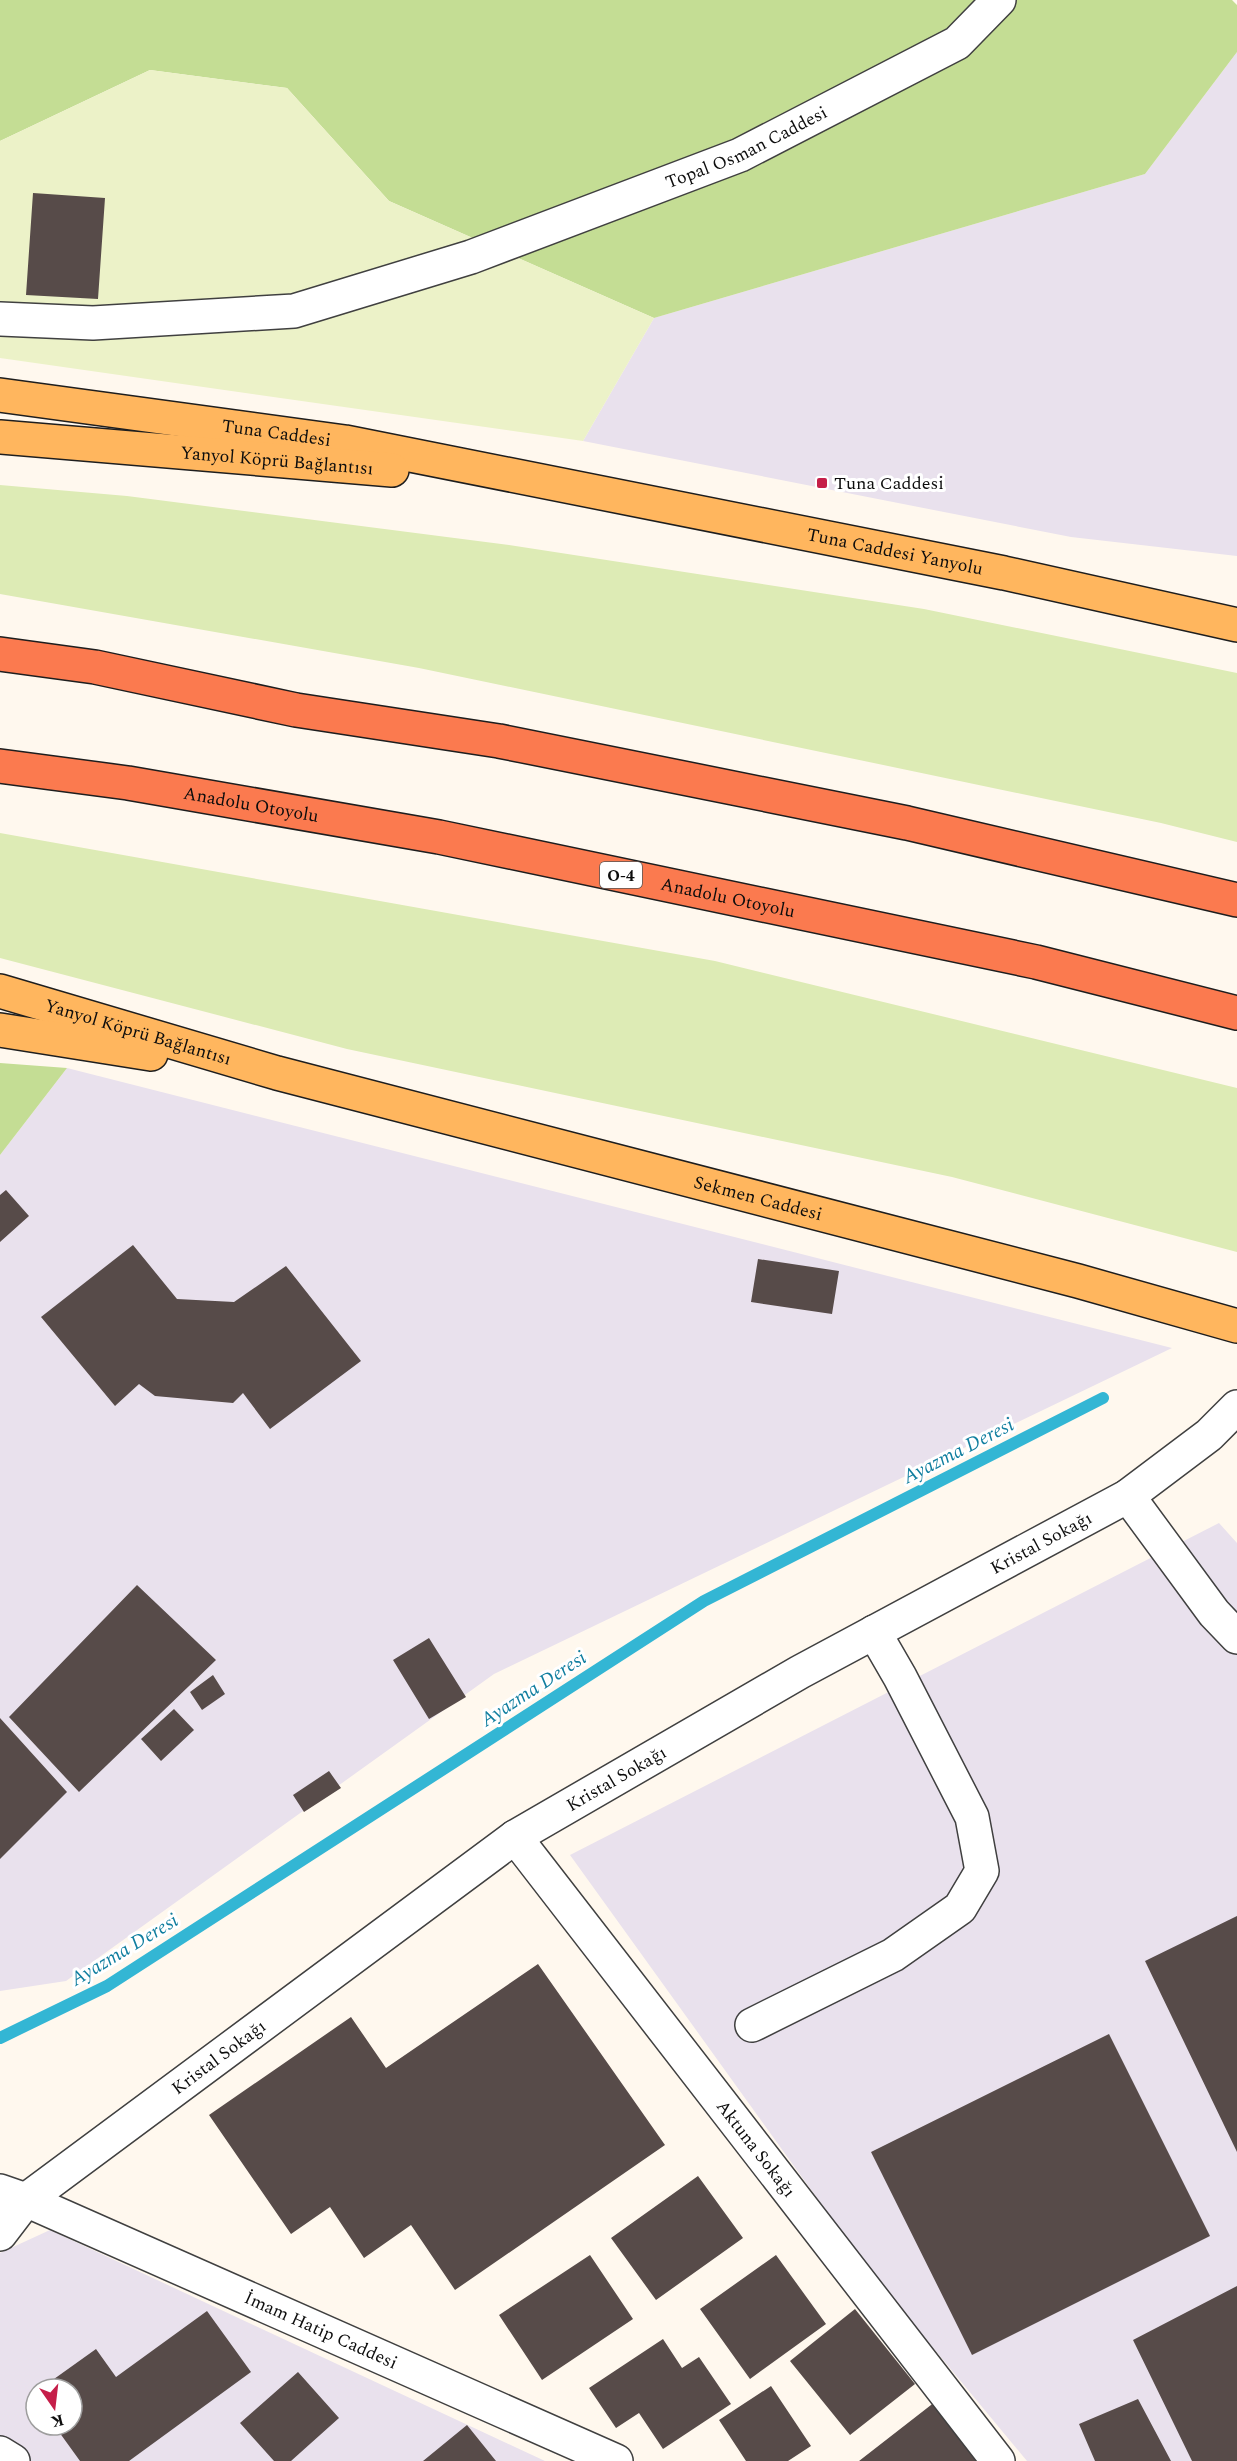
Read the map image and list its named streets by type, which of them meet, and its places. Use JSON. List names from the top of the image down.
{
  "streets": {
    "highway": ["Anadolu Otoyolu", "O-4"],
    "main road": [
      "Tuna Caddesi",
      "Yanyol Köprü Bağlantısı",
      "Tuna Caddesi Yanyolu",
      "Sekmen Caddesi"
    ],
    "street": [
      "Topal Osman Caddesi",
      "Kristal Sokağı",
      "Aktuna Sokağı",
      "İmam Hatip Caddesi"
    ]
  },
  "crossings": [
    ["Tuna Caddesi", "Yanyol Köprü Bağlantısı"],
    ["Tuna Caddesi", "Tuna Caddesi Yanyolu"],
    ["Yanyol Köprü Bağlantısı", "Tuna Caddesi Yanyolu"],
    ["Yanyol Köprü Bağlantısı", "Sekmen Caddesi"],
    ["Kristal Sokağı", "Aktuna Sokağı"],
    ["Kristal Sokağı", "İmam Hatip Caddesi"]
  ],
  "water": ["Ayazma Deresi"],
  "places": {
    "transit": ["Tuna Caddesi"]
  },
  "north": "bottom"
}
